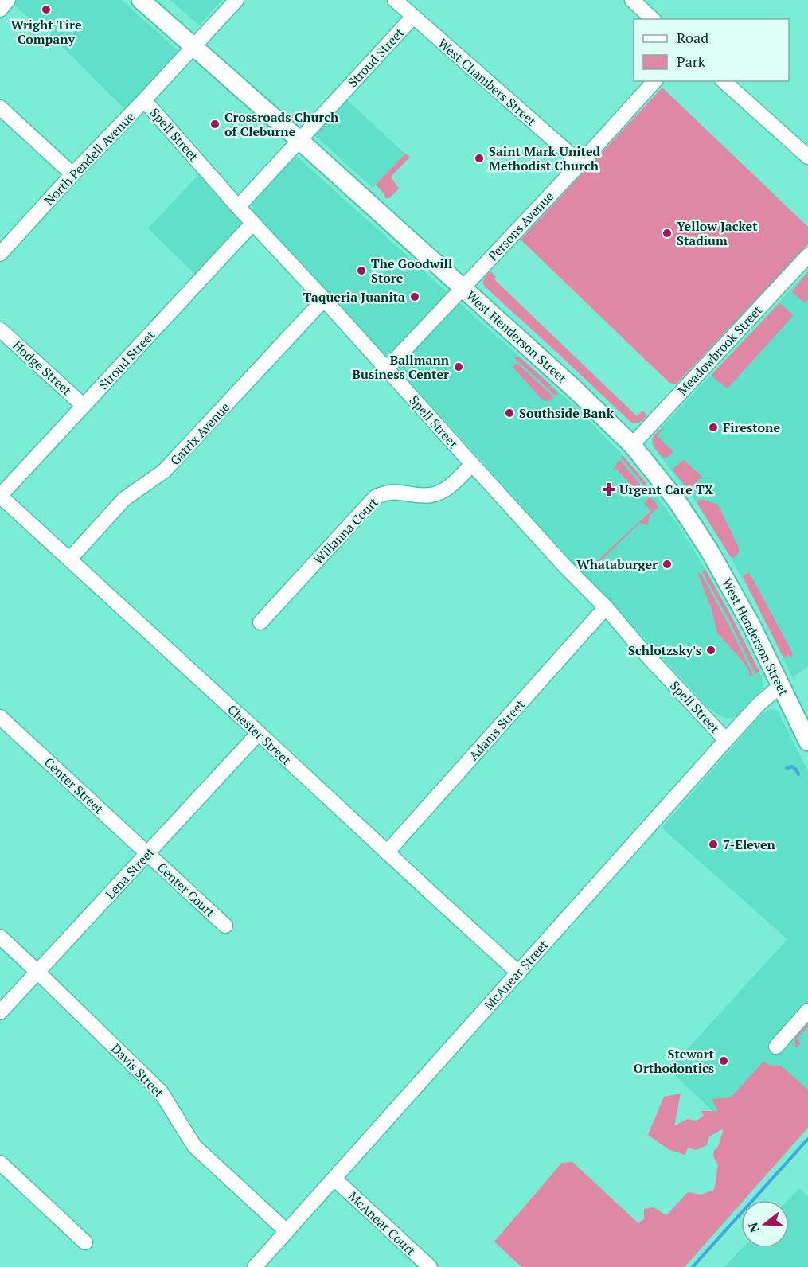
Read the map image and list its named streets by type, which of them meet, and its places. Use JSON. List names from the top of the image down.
{
  "streets": {
    "main road": ["West Henderson Street"],
    "street": [
      "Stroud Street",
      "West Chambers Street",
      "Spell Street",
      "North Pendell Avenue",
      "Persons Avenue",
      "Meadowbrook Street",
      "Hodge Street",
      "Gatrix Avenue",
      "Willanna Court",
      "Adams Street",
      "Chester Street",
      "Center Street",
      "Lena Street",
      "Center Court",
      "McAnear Street",
      "Davis Street",
      "McAnear Court"
    ]
  },
  "crossings": [
    ["Stroud Street", "West Chambers Street"],
    ["Stroud Street", "Spell Street"],
    ["Stroud Street", "West Henderson Street"],
    ["Stroud Street", "Hodge Street"],
    ["Stroud Street", "Chester Street"],
    ["West Chambers Street", "Persons Avenue"],
    ["Spell Street", "North Pendell Avenue"],
    ["Spell Street", "Persons Avenue"],
    ["Spell Street", "Gatrix Avenue"],
    ["Spell Street", "Willanna Court"],
    ["Spell Street", "Adams Street"],
    ["Spell Street", "McAnear Street"],
    ["North Pendell Avenue", "West Henderson Street"],
    ["Persons Avenue", "West Henderson Street"],
    ["West Henderson Street", "Meadowbrook Street"],
    ["West Henderson Street", "McAnear Street"],
    ["Gatrix Avenue", "Chester Street"],
    ["Adams Street", "Chester Street"],
    ["Chester Street", "Lena Street"],
    ["Chester Street", "McAnear Street"],
    ["Center Street", "Lena Street"],
    ["Center Street", "Center Court"],
    ["Lena Street", "Center Court"],
    ["Lena Street", "Davis Street"],
    ["McAnear Street", "Davis Street"],
    ["McAnear Street", "McAnear Court"]
  ],
  "places": {
    "other": [
      "Wright Tire Company",
      "Crossroads Church of Cleburne",
      "Saint Mark United Methodist Church",
      "Yellow Jacket Stadium",
      "The Goodwill Store",
      "Taqueria Juanita",
      "Ballmann Business Center",
      "Southside Bank",
      "Firestone",
      "Whataburger",
      "Schlotzsky's",
      "7-Eleven",
      "Stewart Orthodontics"
    ],
    "health": ["Urgent Care TX"]
  },
  "legend": ["Road", "Park"],
  "north": "left"
}
